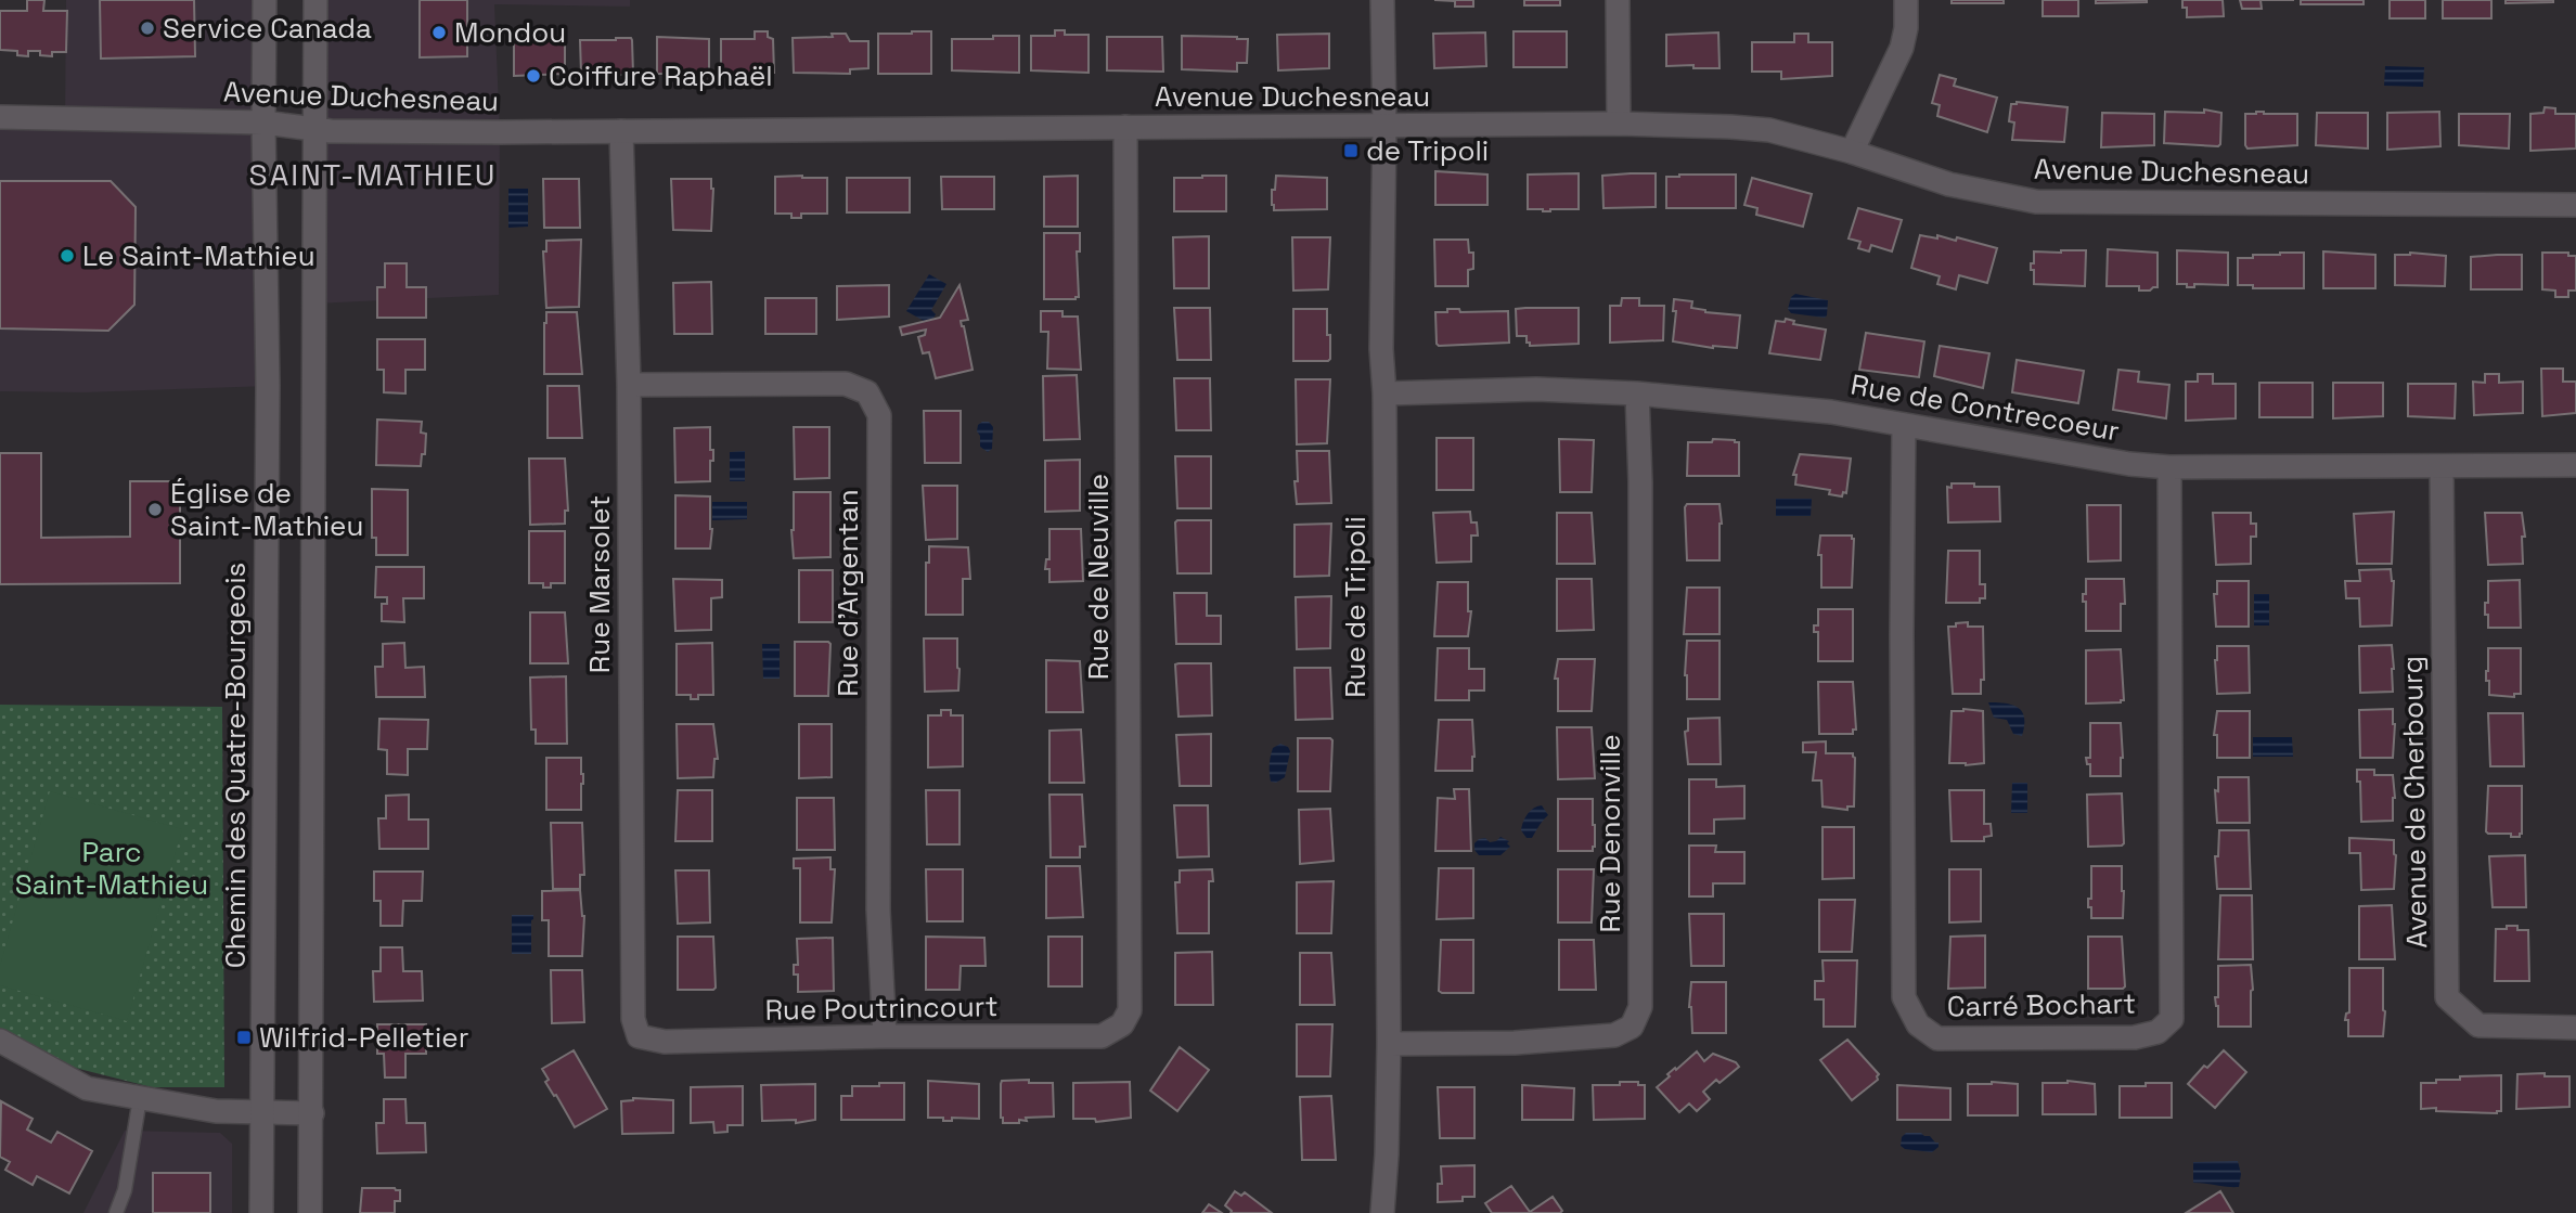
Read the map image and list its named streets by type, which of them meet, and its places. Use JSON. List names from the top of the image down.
{
  "streets": {
    "street": [
      "Avenue Duchesneau",
      "Rue de Contrecoeur",
      "Rue de Neuville",
      "Rue Marsolet",
      "Rue d'Argentan",
      "Rue de Tripoli",
      "Chemin des Quatre-Bourgeois",
      "Avenue de Cherbourg",
      "Rue Denonville",
      "Carré Bochart",
      "Rue Poutrincourt"
    ]
  },
  "crossings": [
    ["Avenue Duchesneau", "Rue de Neuville"],
    ["Avenue Duchesneau", "Rue Marsolet"],
    ["Avenue Duchesneau", "Rue de Tripoli"],
    ["Avenue Duchesneau", "Chemin des Quatre-Bourgeois"],
    ["Rue de Contrecoeur", "Rue de Tripoli"],
    ["Rue de Contrecoeur", "Avenue de Cherbourg"],
    ["Rue de Contrecoeur", "Rue Denonville"],
    ["Rue de Contrecoeur", "Carré Bochart"],
    ["Rue de Neuville", "Rue Poutrincourt"],
    ["Rue Marsolet", "Rue d'Argentan"],
    ["Rue Marsolet", "Rue Poutrincourt"],
    ["Rue d'Argentan", "Rue Poutrincourt"],
    ["Rue de Tripoli", "Rue Denonville"]
  ],
  "districts": ["SAINT-MATHIEU"],
  "parks": ["Parc Saint-Mathieu"],
  "places": {
    "other": [
      "Service Canada",
      "Mondou",
      "Coiffure Raphaël",
      "Le Saint-Mathieu",
      "Église de Saint-Mathieu"
    ],
    "transit": ["de Tripoli", "Wilfrid-Pelletier"]
  }
}
